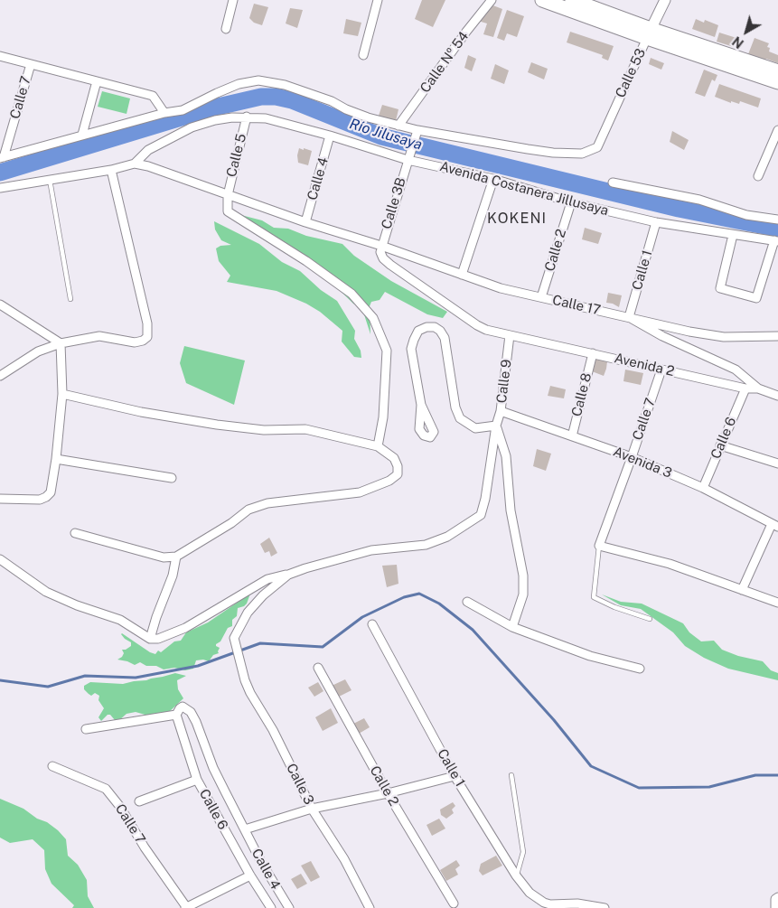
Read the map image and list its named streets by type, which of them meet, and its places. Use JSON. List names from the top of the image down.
{
  "streets": {
    "street": [
      "Calle Nº 54",
      "Calle 53",
      "Calle 7",
      "Calle 5",
      "Calle 4",
      "Avenida Costanera Jillusaya",
      "Calle 3B",
      "Calle 2",
      "Calle 1",
      "Calle 17",
      "Avenida 2",
      "Calle 9",
      "Calle 8",
      "Calle 6",
      "Avenida 3",
      "Calle 3"
    ]
  },
  "crossings": [
    ["Calle 53", "Calle 3B"],
    ["Calle 7", "Avenida 2"],
    ["Calle 7", "Avenida 3"],
    ["Calle 5", "Avenida Costanera Jillusaya"],
    ["Calle 5", "Calle 17"],
    ["Calle 4", "Avenida Costanera Jillusaya"],
    ["Calle 4", "Calle 17"],
    ["Calle 4", "Calle 6"],
    ["Avenida Costanera Jillusaya", "Calle 3B"],
    ["Avenida Costanera Jillusaya", "Calle 2"],
    ["Avenida Costanera Jillusaya", "Calle 1"],
    ["Avenida Costanera Jillusaya", "Calle 17"],
    ["Calle 3B", "Calle 17"],
    ["Calle 3B", "Avenida 2"],
    ["Calle 2", "Calle 17"],
    ["Calle 1", "Calle 17"],
    ["Calle 17", "Avenida 2"],
    ["Avenida 2", "Calle 9"],
    ["Avenida 2", "Calle 8"],
    ["Avenida 2", "Calle 6"],
    ["Calle 9", "Avenida 3"],
    ["Calle 9", "Calle 3"],
    ["Calle 8", "Avenida 3"],
    ["Calle 6", "Avenida 3"]
  ],
  "districts": ["KOKENI"],
  "water": ["Río Jilusaya"],
  "north": "bottom left"
}
